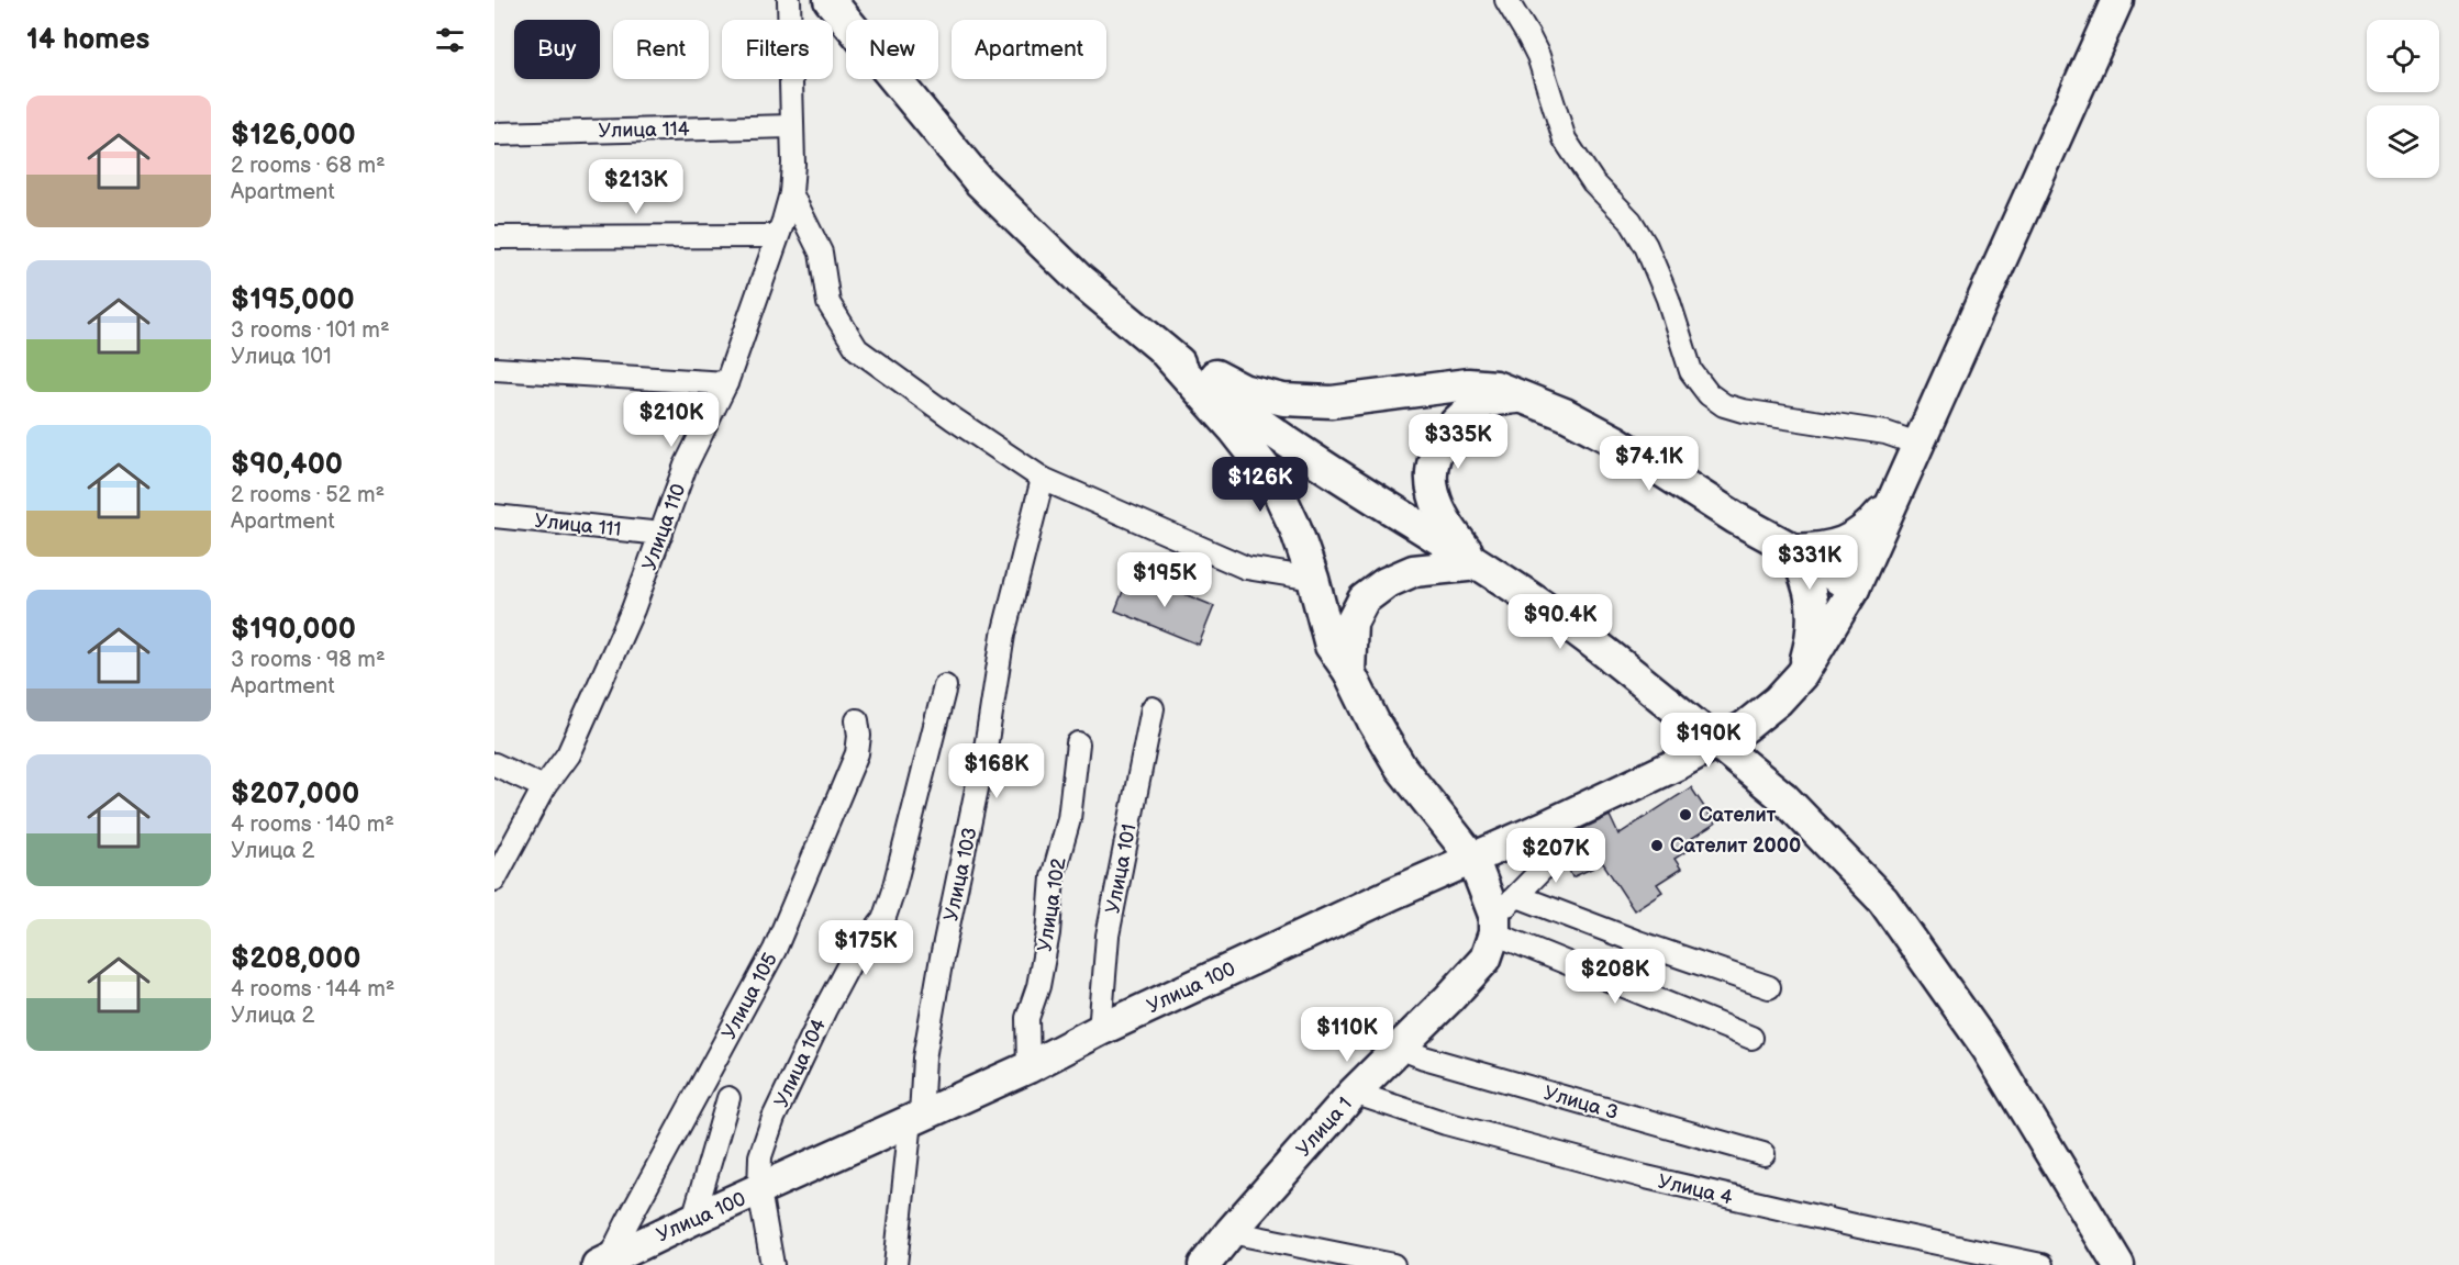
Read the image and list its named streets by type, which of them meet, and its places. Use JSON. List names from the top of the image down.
{
  "streets": {
    "main road": ["Улица 100", "Улица 1"],
    "street": [
      "Улица 114",
      "Улица 111",
      "Улица 110",
      "Улица 101",
      "Улица 103",
      "Улица 102",
      "Улица 105",
      "Улица 104",
      "Улица 3",
      "Улица 4"
    ]
  },
  "crossings": [
    ["Улица 114", "Улица 110"],
    ["Улица 111", "Улица 110"],
    ["Улица 101", "Улица 100"],
    ["Улица 103", "Улица 100"],
    ["Улица 102", "Улица 100"],
    ["Улица 100", "Улица 105"],
    ["Улица 100", "Улица 104"],
    ["Улица 3", "Улица 1"],
    ["Улица 1", "Улица 4"]
  ],
  "places": ["Сателит", "Сателит 2000"],
  "page": {
    "heading": "14 homes",
    "chip": [
      "Buy",
      "Rent",
      "Filters",
      "New",
      "Apartment"
    ],
    "list": [
      {
        "name": "$126,000",
        "note": "2 rooms · 68 m² · Apartment"
      },
      {
        "name": "$195,000",
        "note": "3 rooms · 101 m² · Улица 101"
      },
      {
        "name": "$90,400",
        "note": "2 rooms · 52 m² · Apartment"
      },
      {
        "name": "$190,000",
        "note": "3 rooms · 98 m² · Apartment"
      },
      {
        "name": "$207,000",
        "note": "4 rooms · 140 m² · Улица 2"
      },
      {
        "name": "$208,000",
        "note": "4 rooms · 144 m² · Улица 2"
      }
    ],
    "price": [
      "$213K",
      "$210K",
      "$335K",
      "$74.1K",
      "$126K",
      "$331K",
      "$195K",
      "$90.4K",
      "$190K",
      "$168K",
      "$207K",
      "$175K",
      "$208K",
      "$110K"
    ]
  }
}
